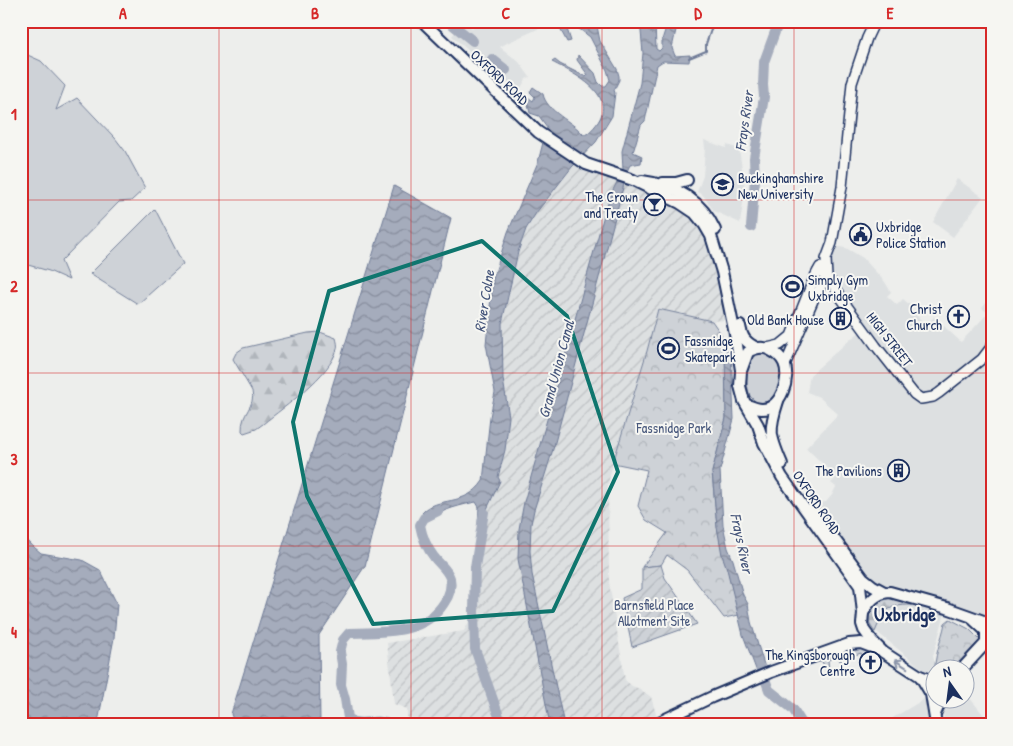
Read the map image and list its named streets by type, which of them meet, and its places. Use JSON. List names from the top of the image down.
{
  "streets": {
    "main road": ["OXFORD ROAD", "HIGH STREET"]
  },
  "districts": ["Uxbridge"],
  "water": ["Frays River", "River Colne", "Grand Union Canal"],
  "parks": ["Fassnidge Park", "Barnsfield Place Allotment Site"],
  "places": {
    "school or university": ["Buckinghamshire New University"],
    "bar": ["The Crown and Treaty"],
    "public building": ["Uxbridge Police Station"],
    "sports": ["Simply Gym Uxbridge", "Fassnidge Skatepark"],
    "church": ["Christ Church", "The Kingsborough Centre"],
    "building": ["Old Bank House", "The Pavilions"]
  },
  "north": "top",
  "grid": {
    "columns": [
      "A",
      "B",
      "C",
      "D",
      "E"
    ],
    "rows": [
      "1",
      "2",
      "3",
      "4"
    ]
  }
}
